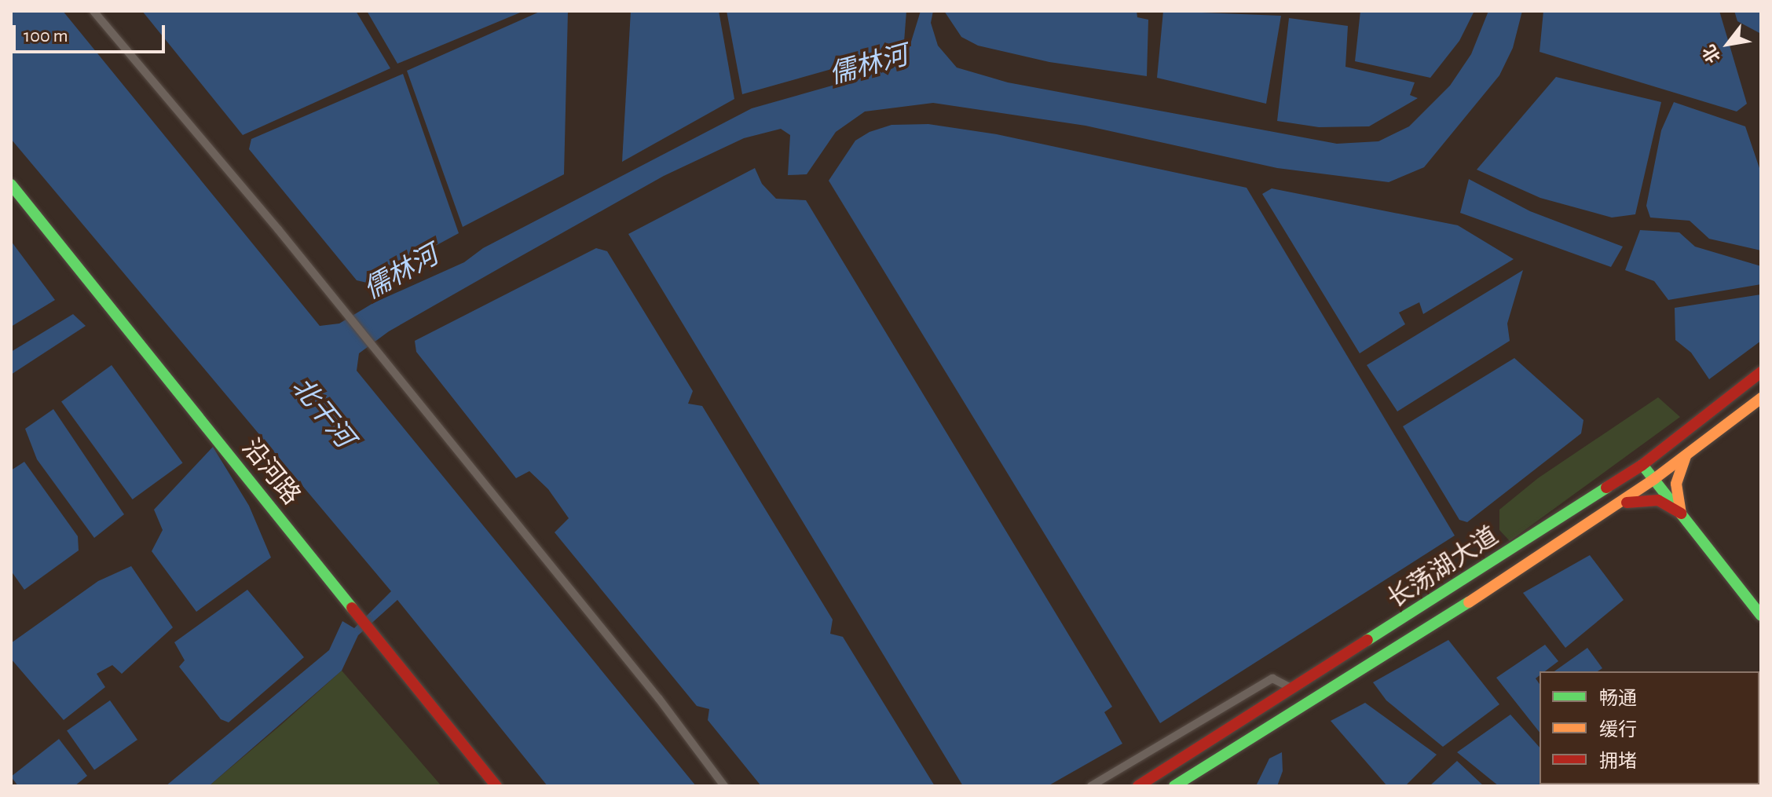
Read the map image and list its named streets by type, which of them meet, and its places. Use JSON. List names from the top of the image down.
{
  "streets": {
    "main road": ["沿河路", "长荡湖大道"]
  },
  "water": ["儒林河", "北干河"],
  "legend": ["畅通", "缓行", "拥堵"],
  "scale_bar": "100 m",
  "north": "bottom left"
}
